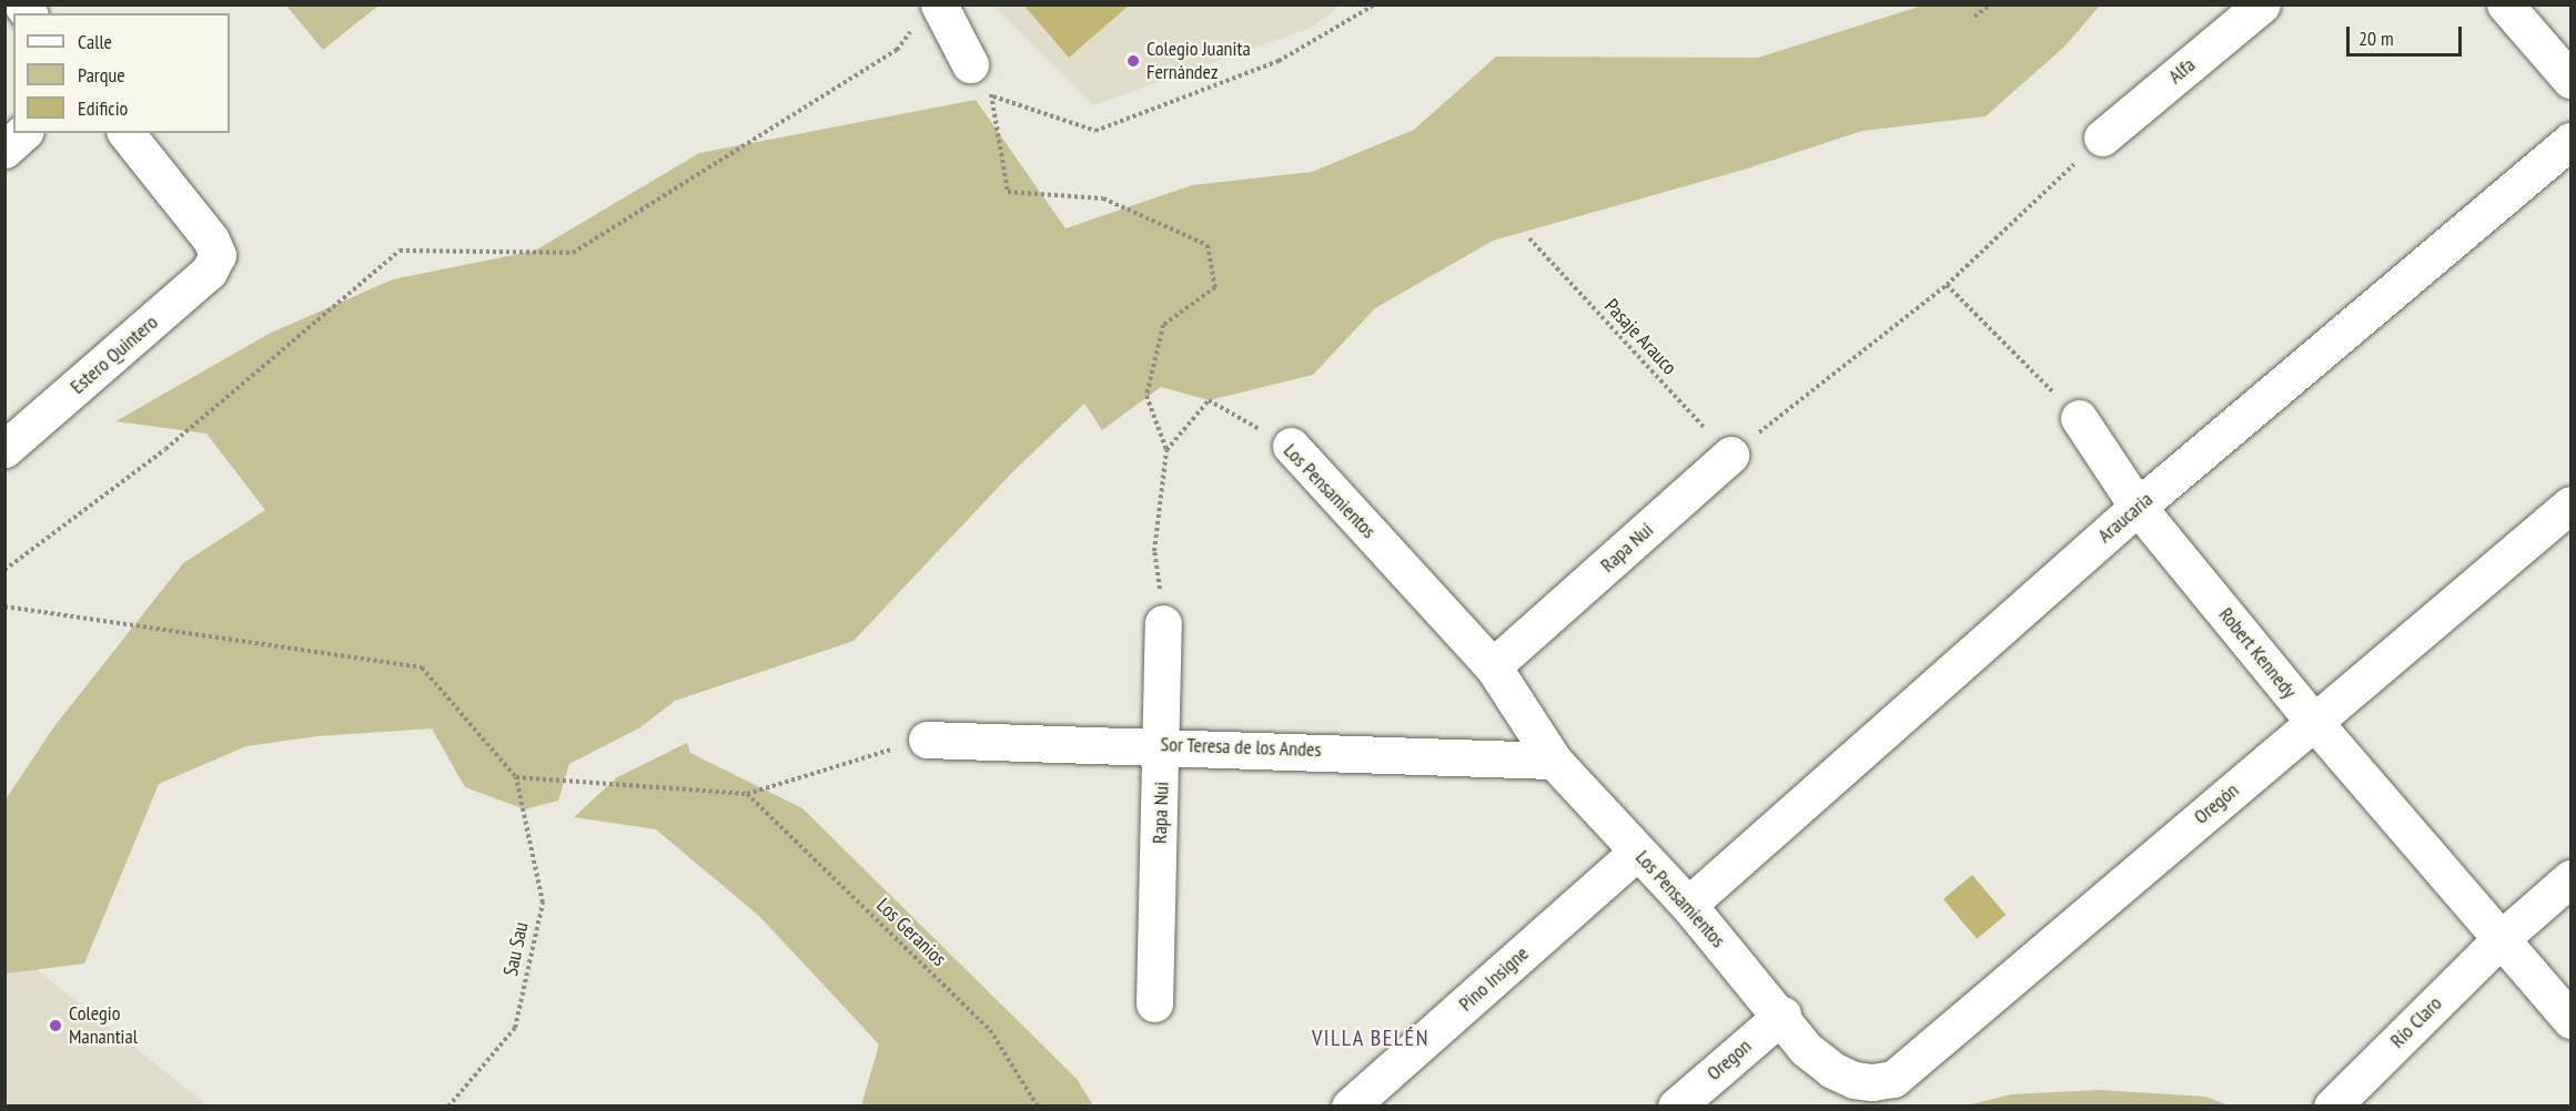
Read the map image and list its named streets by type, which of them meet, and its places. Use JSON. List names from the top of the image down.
{
  "streets": {
    "street": [
      "Alfa",
      "Estero Quintero",
      "Los Pensamientos",
      "Araucaria",
      "Rapa Nui",
      "Robert Kennedy",
      "Sor Teresa de los Andes",
      "Oregón",
      "Pino Insigne",
      "Río Claro",
      "Oregon"
    ],
    "path": ["Pasaje Arauco", "Los Geranios", "Sau Sau"]
  },
  "crossings": [
    ["Pasaje Arauco", "Rapa Nui"],
    ["Los Pensamientos", "Araucaria"],
    ["Los Pensamientos", "Rapa Nui"],
    ["Los Pensamientos", "Sor Teresa de los Andes"],
    ["Los Pensamientos", "Oregón"],
    ["Los Pensamientos", "Pino Insigne"],
    ["Los Pensamientos", "Oregon"],
    ["Araucaria", "Robert Kennedy"],
    ["Rapa Nui", "Sor Teresa de los Andes"],
    ["Robert Kennedy", "Oregón"],
    ["Robert Kennedy", "Río Claro"]
  ],
  "districts": ["VILLA BELÉN"],
  "places": ["Colegio Juanita Fernández", "Colegio Manantial"],
  "legend": ["Calle", "Parque", "Edificio"],
  "scale_bar": "20 m"
}
